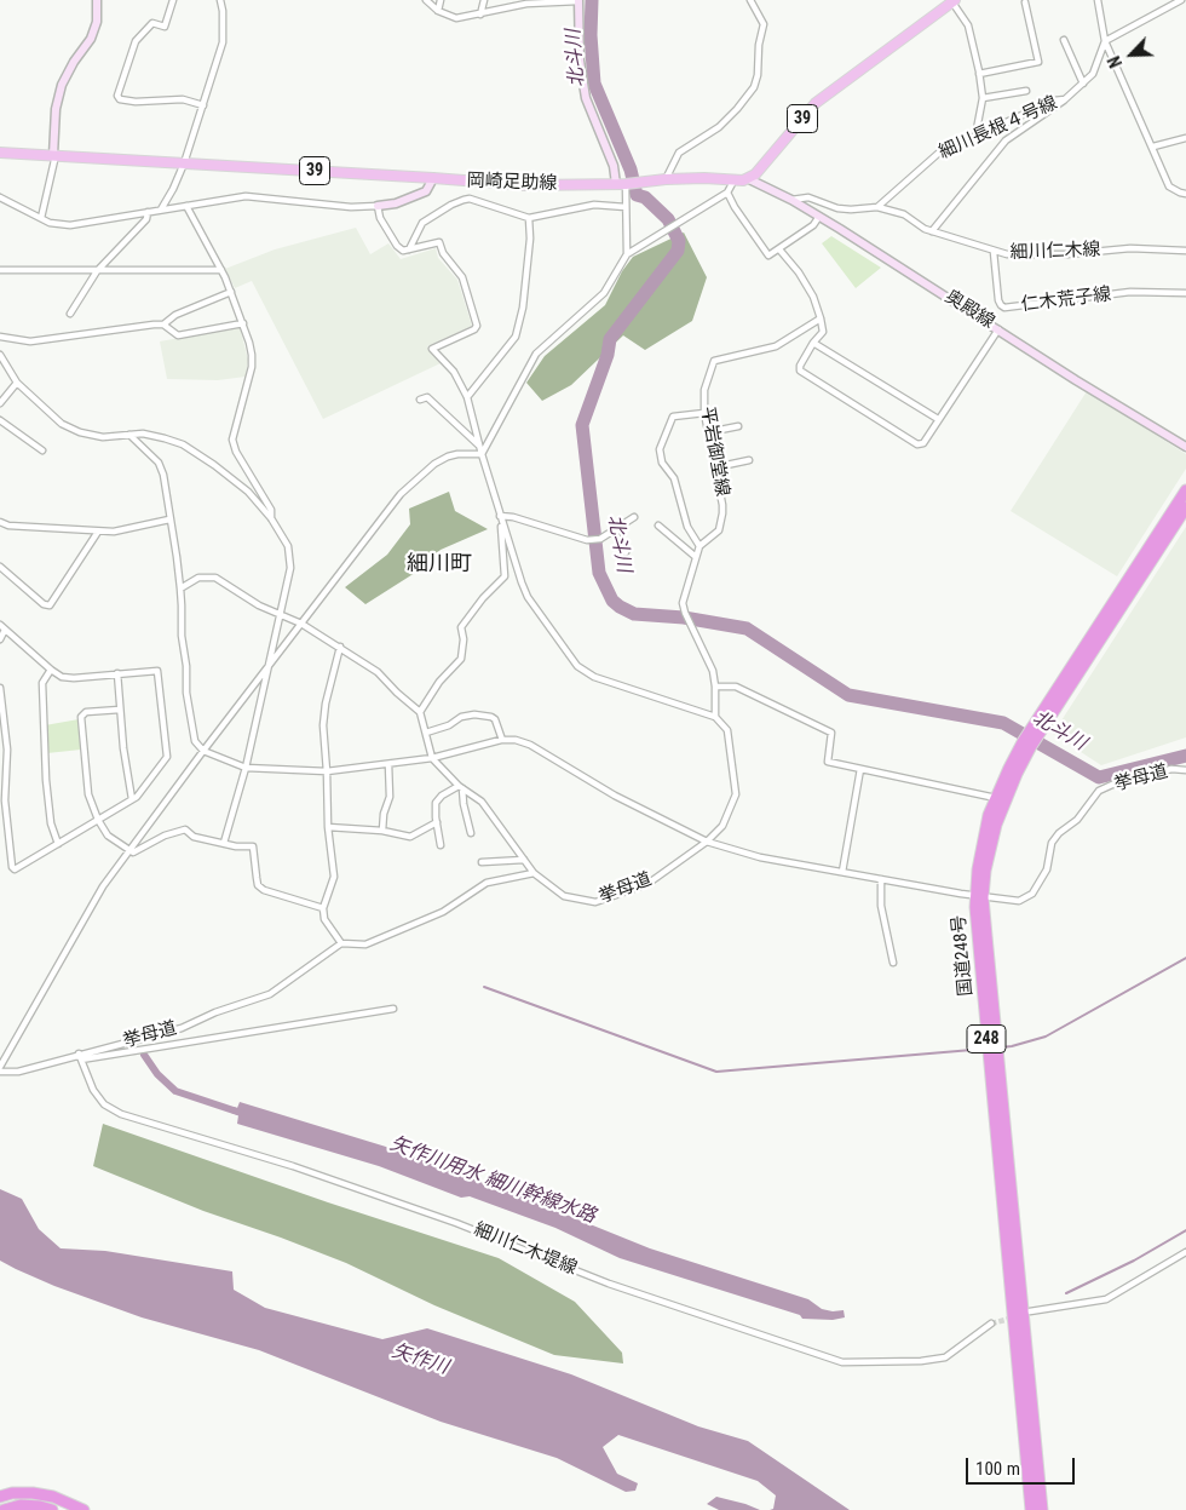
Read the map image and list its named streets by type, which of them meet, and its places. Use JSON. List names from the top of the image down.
{
  "streets": {
    "highway": ["国道248号", "248"],
    "main road": ["39", "岡崎足助線"],
    "street": [
      "細川長根４号線",
      "細川仁木線",
      "仁木荒子線",
      "奥殿線",
      "平岩御堂線",
      "挙母道",
      "細川仁木堤線"
    ]
  },
  "crossings": [
    ["39", "岡崎足助線"],
    ["39", "奥殿線"],
    ["細川長根４号線", "細川仁木線"],
    ["岡崎足助線", "奥殿線"],
    ["細川仁木線", "仁木荒子線"],
    ["細川仁木線", "奥殿線"],
    ["挙母道", "国道248号"],
    ["挙母道", "細川仁木堤線"]
  ],
  "districts": ["細川町"],
  "water": ["北斗川", "矢作川用水 細川幹線水路", "矢作川"],
  "scale_bar": "100 m",
  "north": "bottom left"
}
